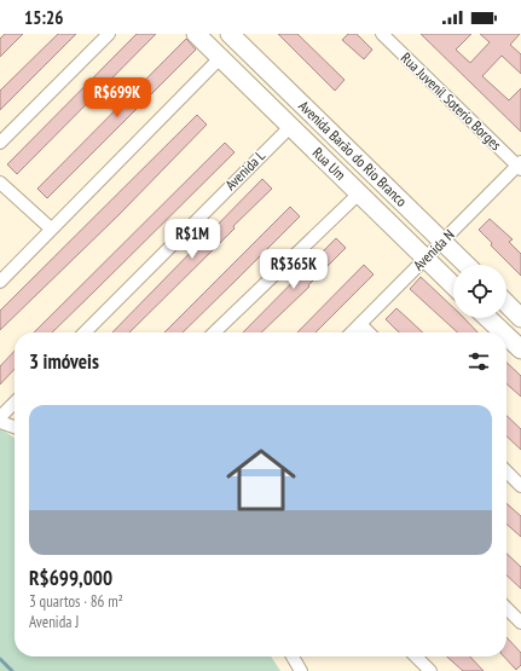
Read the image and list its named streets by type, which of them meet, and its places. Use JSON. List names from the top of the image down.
{
  "streets": {
    "street": [
      "Rua Juvenil Soterio Borges",
      "Avenida Barão do Rio Branco",
      "Rua Um",
      "Avenida L",
      "Avenida N"
    ]
  },
  "crossings": [
    ["Rua Juvenil Soterio Borges", "Avenida N"],
    ["Avenida Barão do Rio Branco", "Avenida N"],
    ["Rua Um", "Avenida L"],
    ["Rua Um", "Avenida N"]
  ],
  "page": {
    "status": "15:26",
    "price": ["R$699K", "R$1M", "R$365K"],
    "heading": "3 imóveis",
    "list": [
      {
        "name": "R$699,000",
        "note": "3 quartos · 86 m² · Avenida J"
      }
    ]
  }
}
